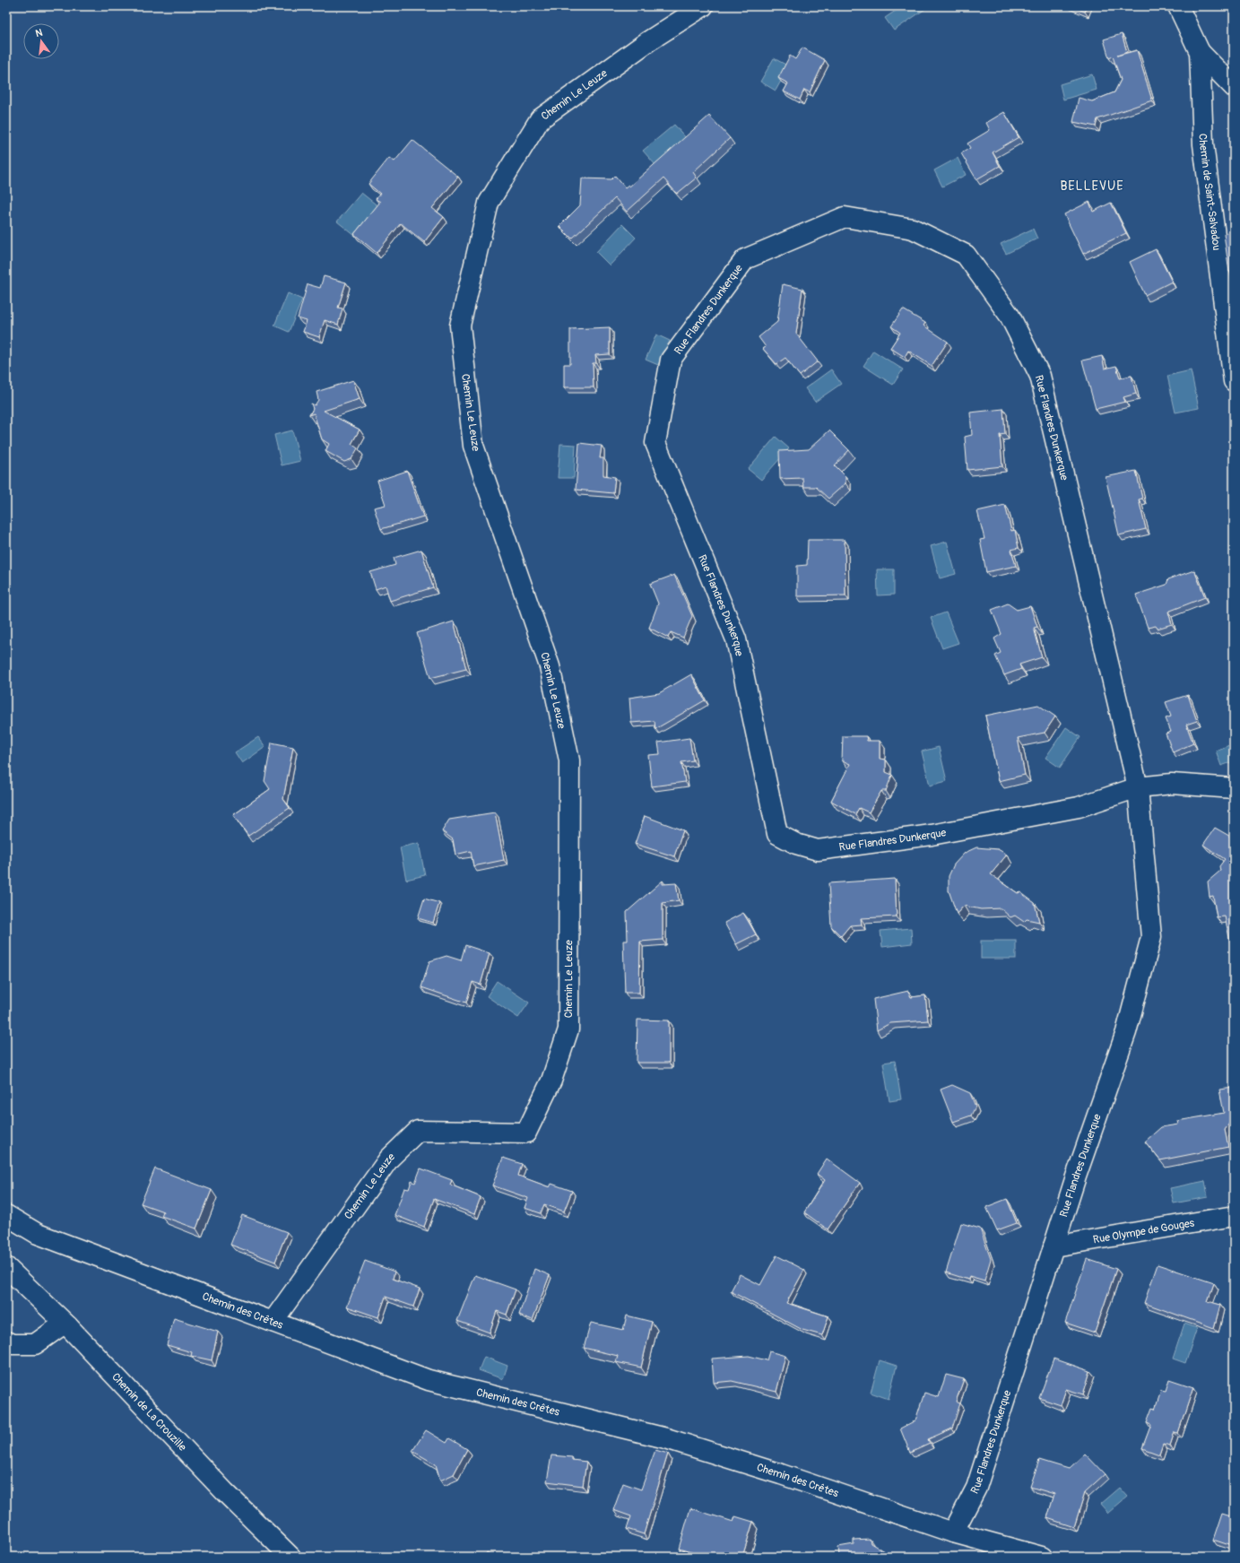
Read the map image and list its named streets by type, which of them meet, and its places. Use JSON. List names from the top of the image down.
{
  "streets": {
    "street": [
      "Chemin Le Leuze",
      "Chemin de Saint-Salvadou",
      "Rue Flandres Dunkerque",
      "Rue Olympe de Gouges",
      "Chemin des Crêtes",
      "Chemin de La Crouzille"
    ]
  },
  "crossings": [
    ["Chemin Le Leuze", "Chemin des Crêtes"],
    ["Rue Flandres Dunkerque", "Rue Olympe de Gouges"],
    ["Rue Flandres Dunkerque", "Chemin des Crêtes"]
  ],
  "districts": ["BELLEVUE"],
  "north": "top"
}
